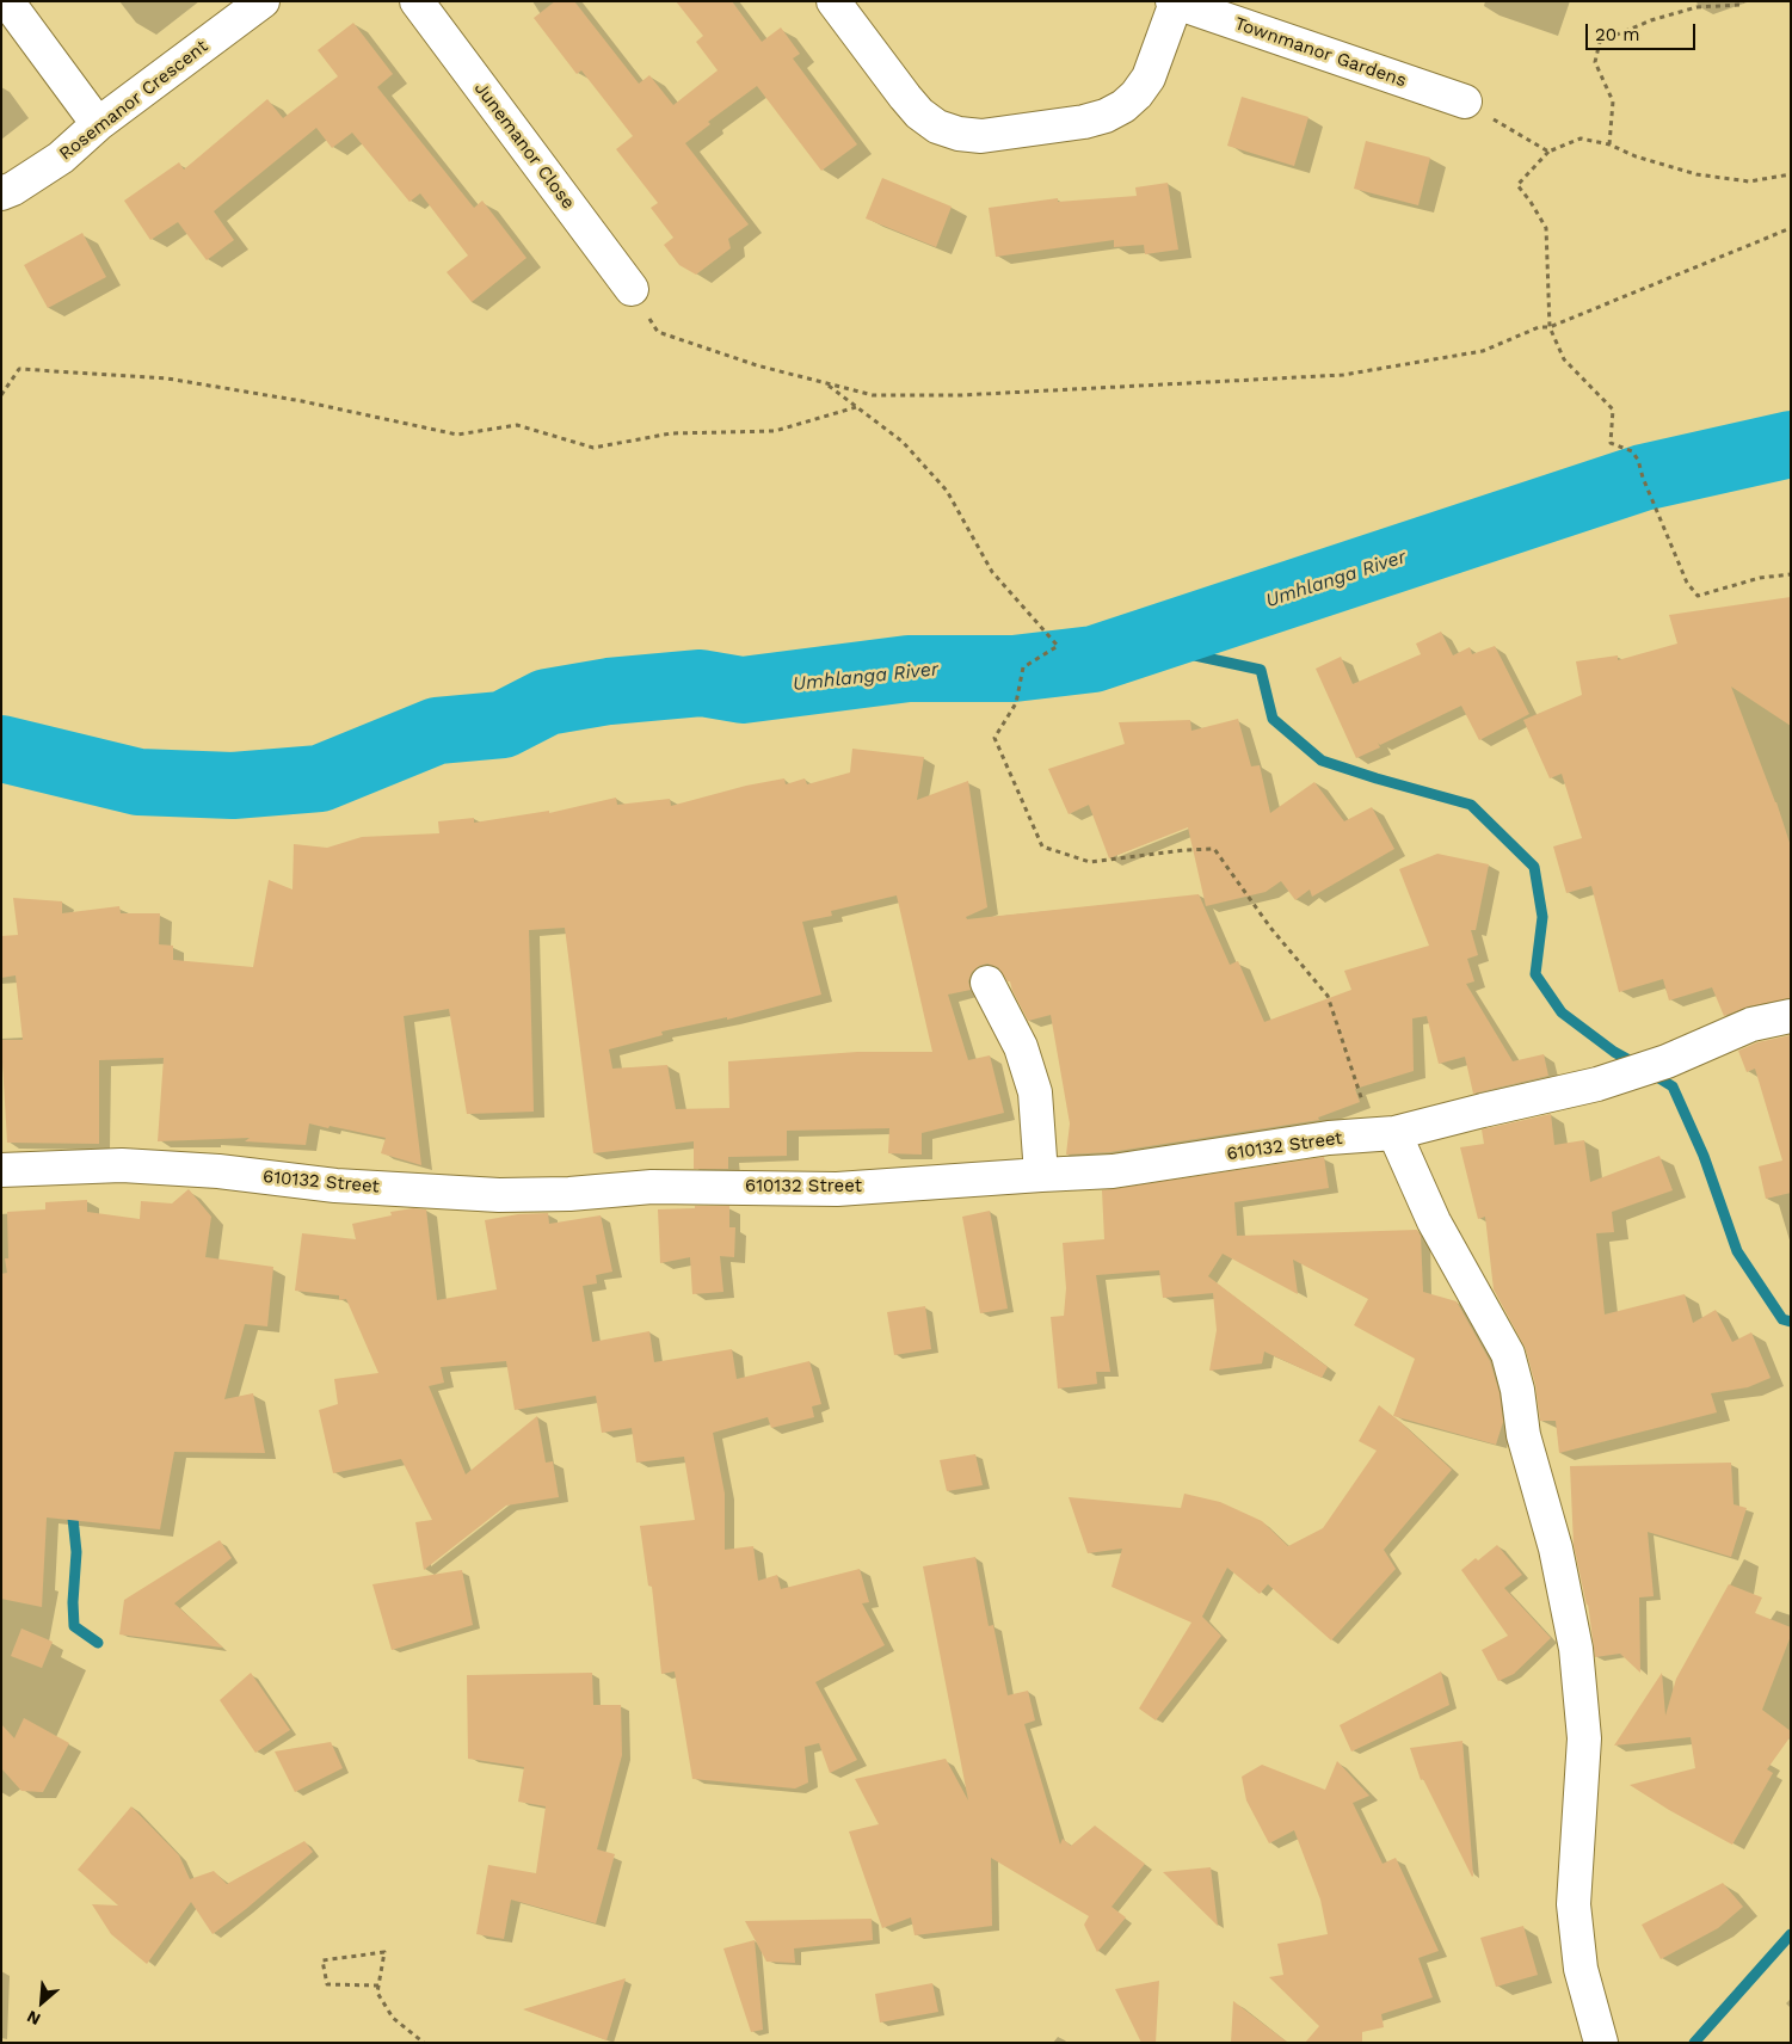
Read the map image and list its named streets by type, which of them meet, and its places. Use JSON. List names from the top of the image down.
{
  "streets": {
    "street": [
      "Townmanor Gardens",
      "Rosemanor Crescent",
      "Junemanor Close",
      "610132 Street"
    ]
  },
  "water": ["Umhlanga River"],
  "scale_bar": "20 m",
  "north": "bottom left"
}
